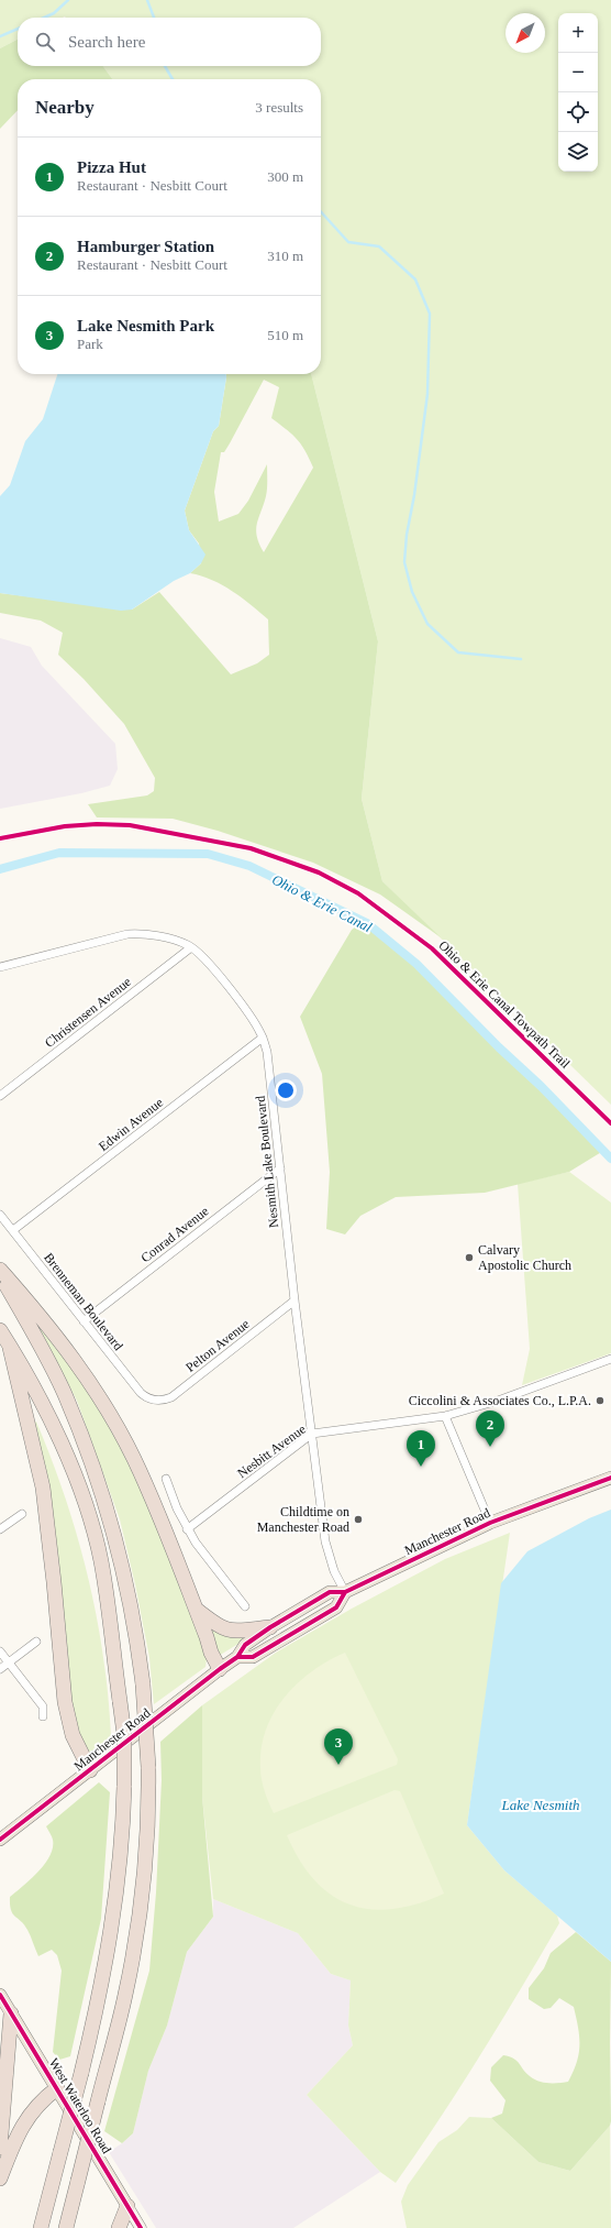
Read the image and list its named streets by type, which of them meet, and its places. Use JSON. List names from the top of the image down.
{
  "streets": {
    "main road": ["Manchester Road", "West Waterloo Road"],
    "street": [
      "Christensen Avenue",
      "Edwin Avenue",
      "Nesmith Lake Boulevard",
      "Conrad Avenue",
      "Brenneman Boulevard",
      "Pelton Avenue",
      "Nesbitt Avenue"
    ],
    "cycle path": ["Ohio & Erie Canal Towpath Trail"]
  },
  "crossings": [
    ["Christensen Avenue", "Nesmith Lake Boulevard"],
    ["Edwin Avenue", "Nesmith Lake Boulevard"],
    ["Edwin Avenue", "Brenneman Boulevard"],
    ["Nesmith Lake Boulevard", "Conrad Avenue"],
    ["Nesmith Lake Boulevard", "Pelton Avenue"],
    ["Nesmith Lake Boulevard", "Nesbitt Avenue"],
    ["Nesmith Lake Boulevard", "Manchester Road"],
    ["Conrad Avenue", "Brenneman Boulevard"],
    ["Brenneman Boulevard", "Pelton Avenue"]
  ],
  "water": ["Ohio & Erie Canal", "Lake Nesmith"],
  "places": ["Calvary Apostolic Church", "Ciccolini & Associates Co., L.P.A.", "Childtime on Manchester Road"],
  "north": "bottom left",
  "page": {
    "map_buttons": ["+", "−"],
    "search": "Search here",
    "heading": ["Nearby", "3 results"],
    "list": [
      {
        "mark": "1",
        "name": "Pizza Hut",
        "note": "Restaurant · Nesbitt Court",
        "value": "300 m"
      },
      {
        "mark": "2",
        "name": "Hamburger Station",
        "note": "Restaurant · Nesbitt Court",
        "value": "310 m"
      },
      {
        "mark": "3",
        "name": "Lake Nesmith Park",
        "note": "Park",
        "value": "510 m"
      }
    ],
    "pins": ["2", "1", "3"]
  }
}
